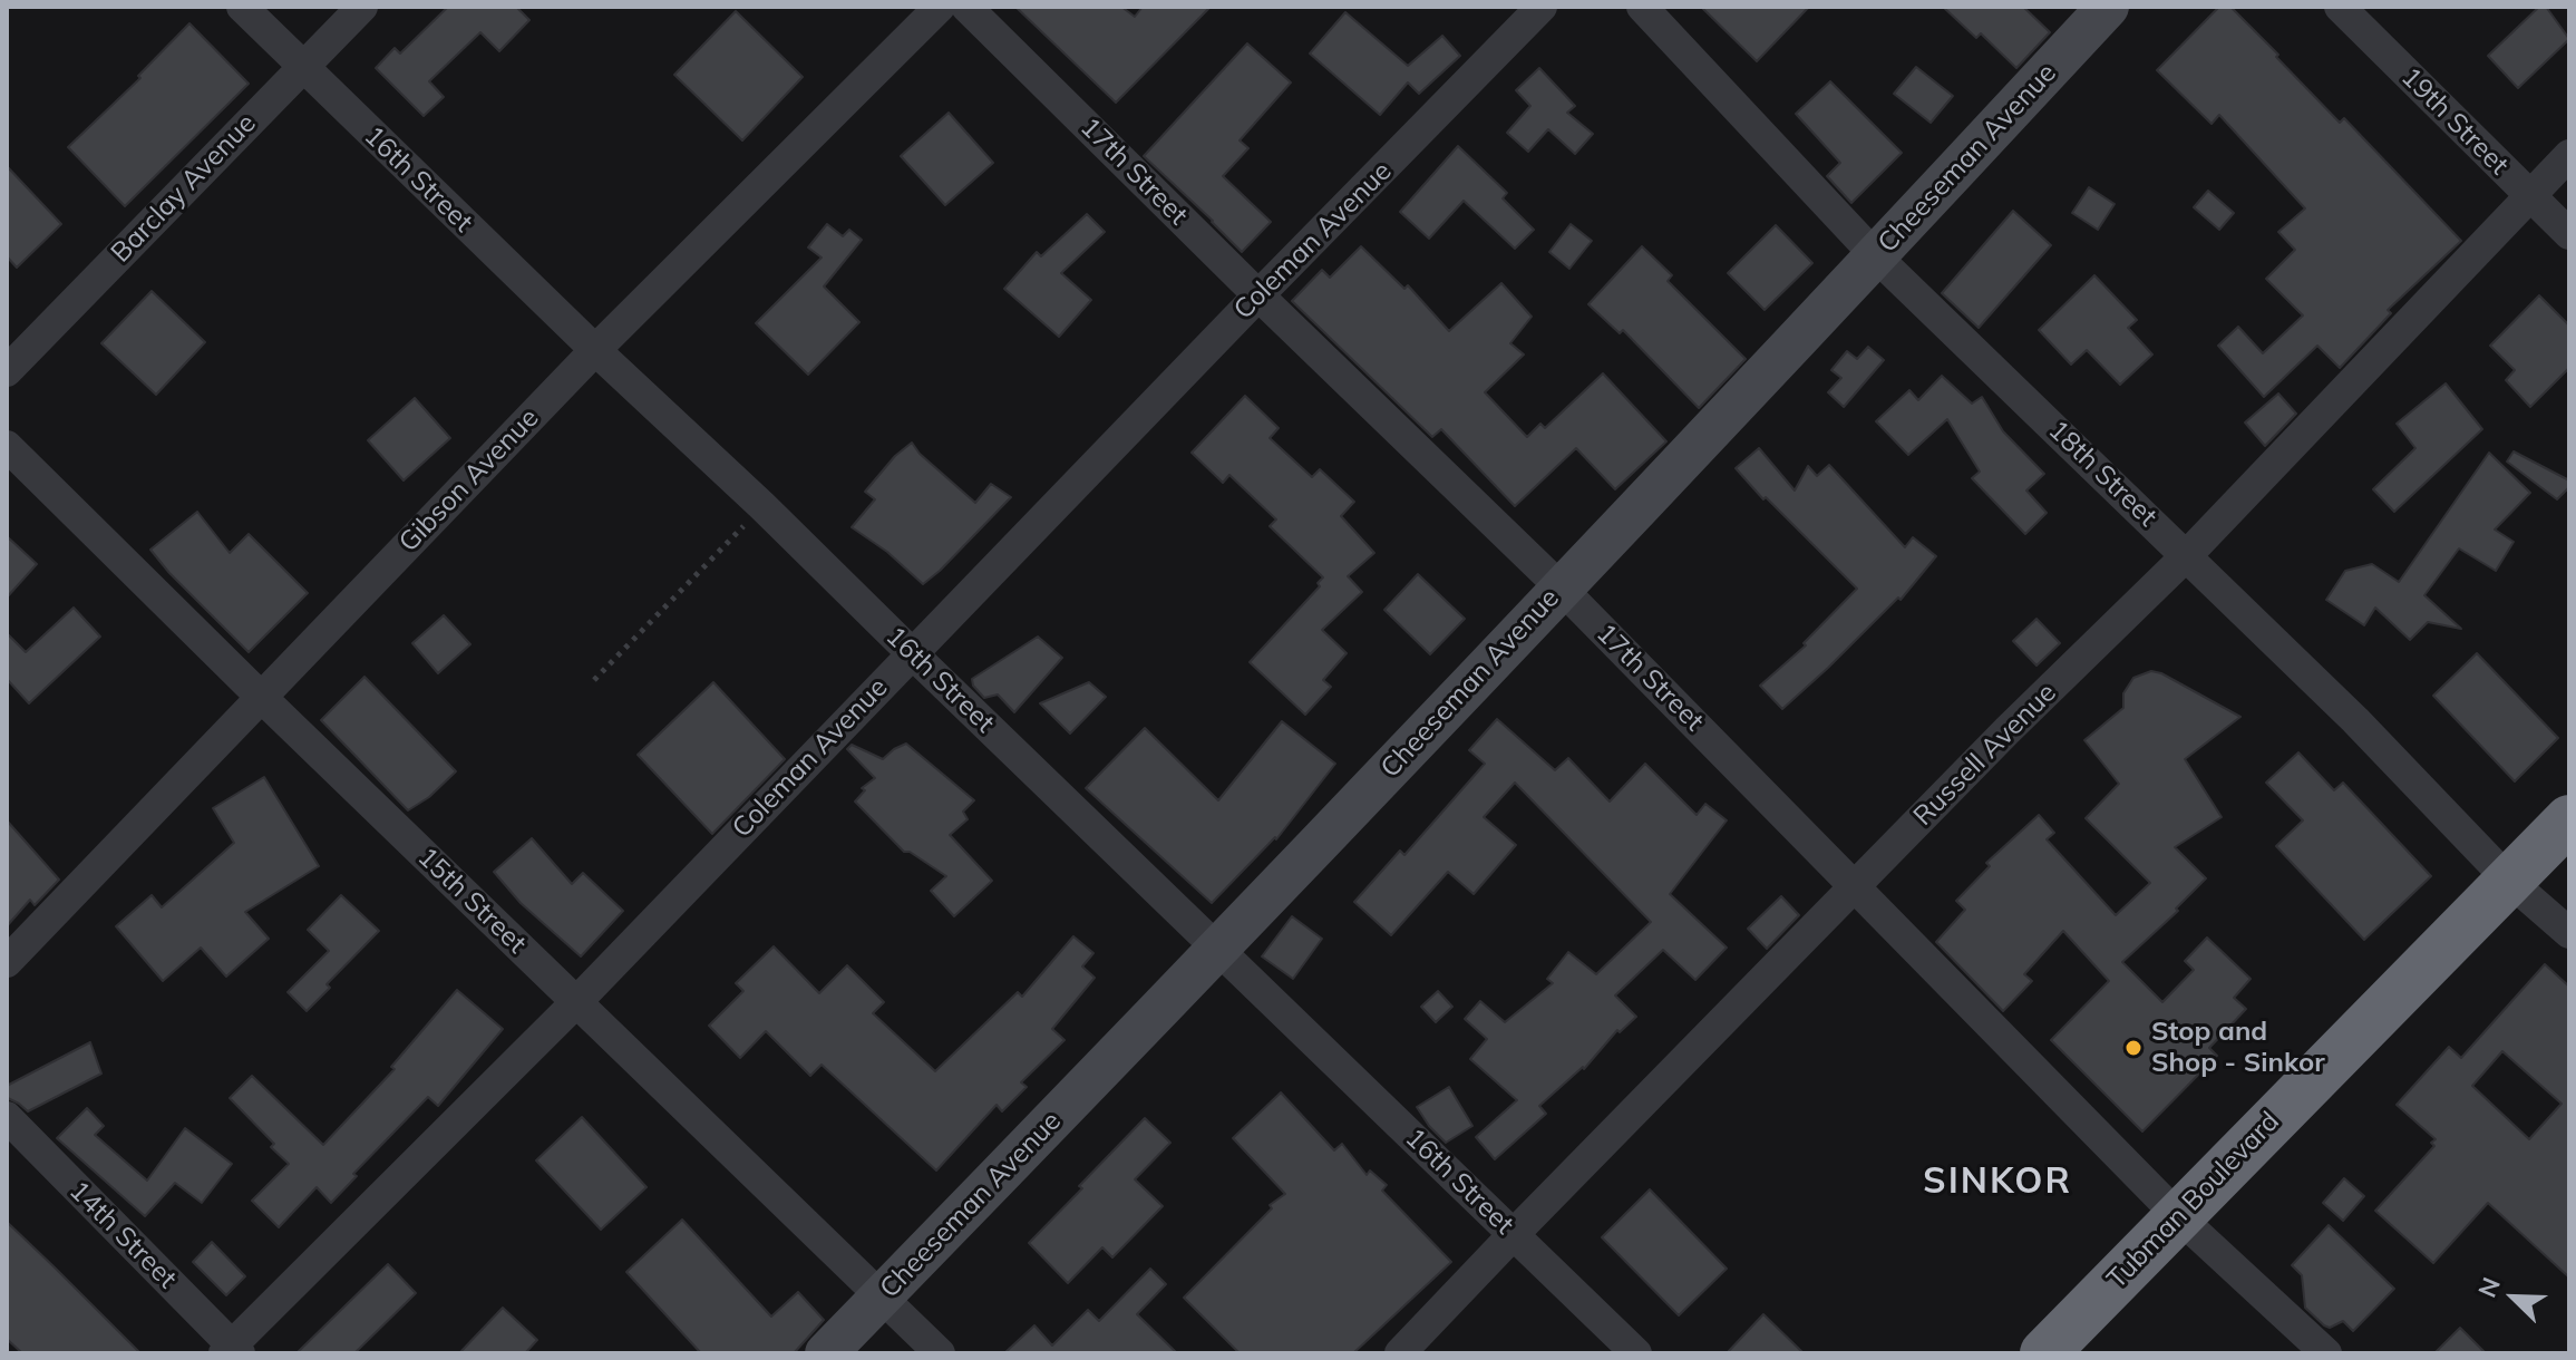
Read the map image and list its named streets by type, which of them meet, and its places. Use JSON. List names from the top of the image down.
{
  "streets": {
    "highway": ["Tubman Boulevard"],
    "street": [
      "19th Street",
      "Cheeseman Avenue",
      "17th Street",
      "16th Street",
      "Barclay Avenue",
      "Coleman Avenue",
      "18th Street",
      "Gibson Avenue",
      "Russell Avenue",
      "15th Street",
      "14th Street"
    ]
  },
  "crossings": [
    ["19th Street", "Russell Avenue"],
    ["Cheeseman Avenue", "17th Street"],
    ["Cheeseman Avenue", "16th Street"],
    ["Cheeseman Avenue", "18th Street"],
    ["Cheeseman Avenue", "15th Street"],
    ["17th Street", "Coleman Avenue"],
    ["17th Street", "Russell Avenue"],
    ["17th Street", "Tubman Boulevard"],
    ["16th Street", "Barclay Avenue"],
    ["16th Street", "Coleman Avenue"],
    ["16th Street", "Gibson Avenue"],
    ["16th Street", "Russell Avenue"],
    ["Coleman Avenue", "15th Street"],
    ["Coleman Avenue", "14th Street"],
    ["18th Street", "Russell Avenue"],
    ["18th Street", "Tubman Boulevard"],
    ["Gibson Avenue", "15th Street"]
  ],
  "districts": ["SINKOR"],
  "places": ["Stop and Shop - Sinkor"],
  "north": "top left"
}
